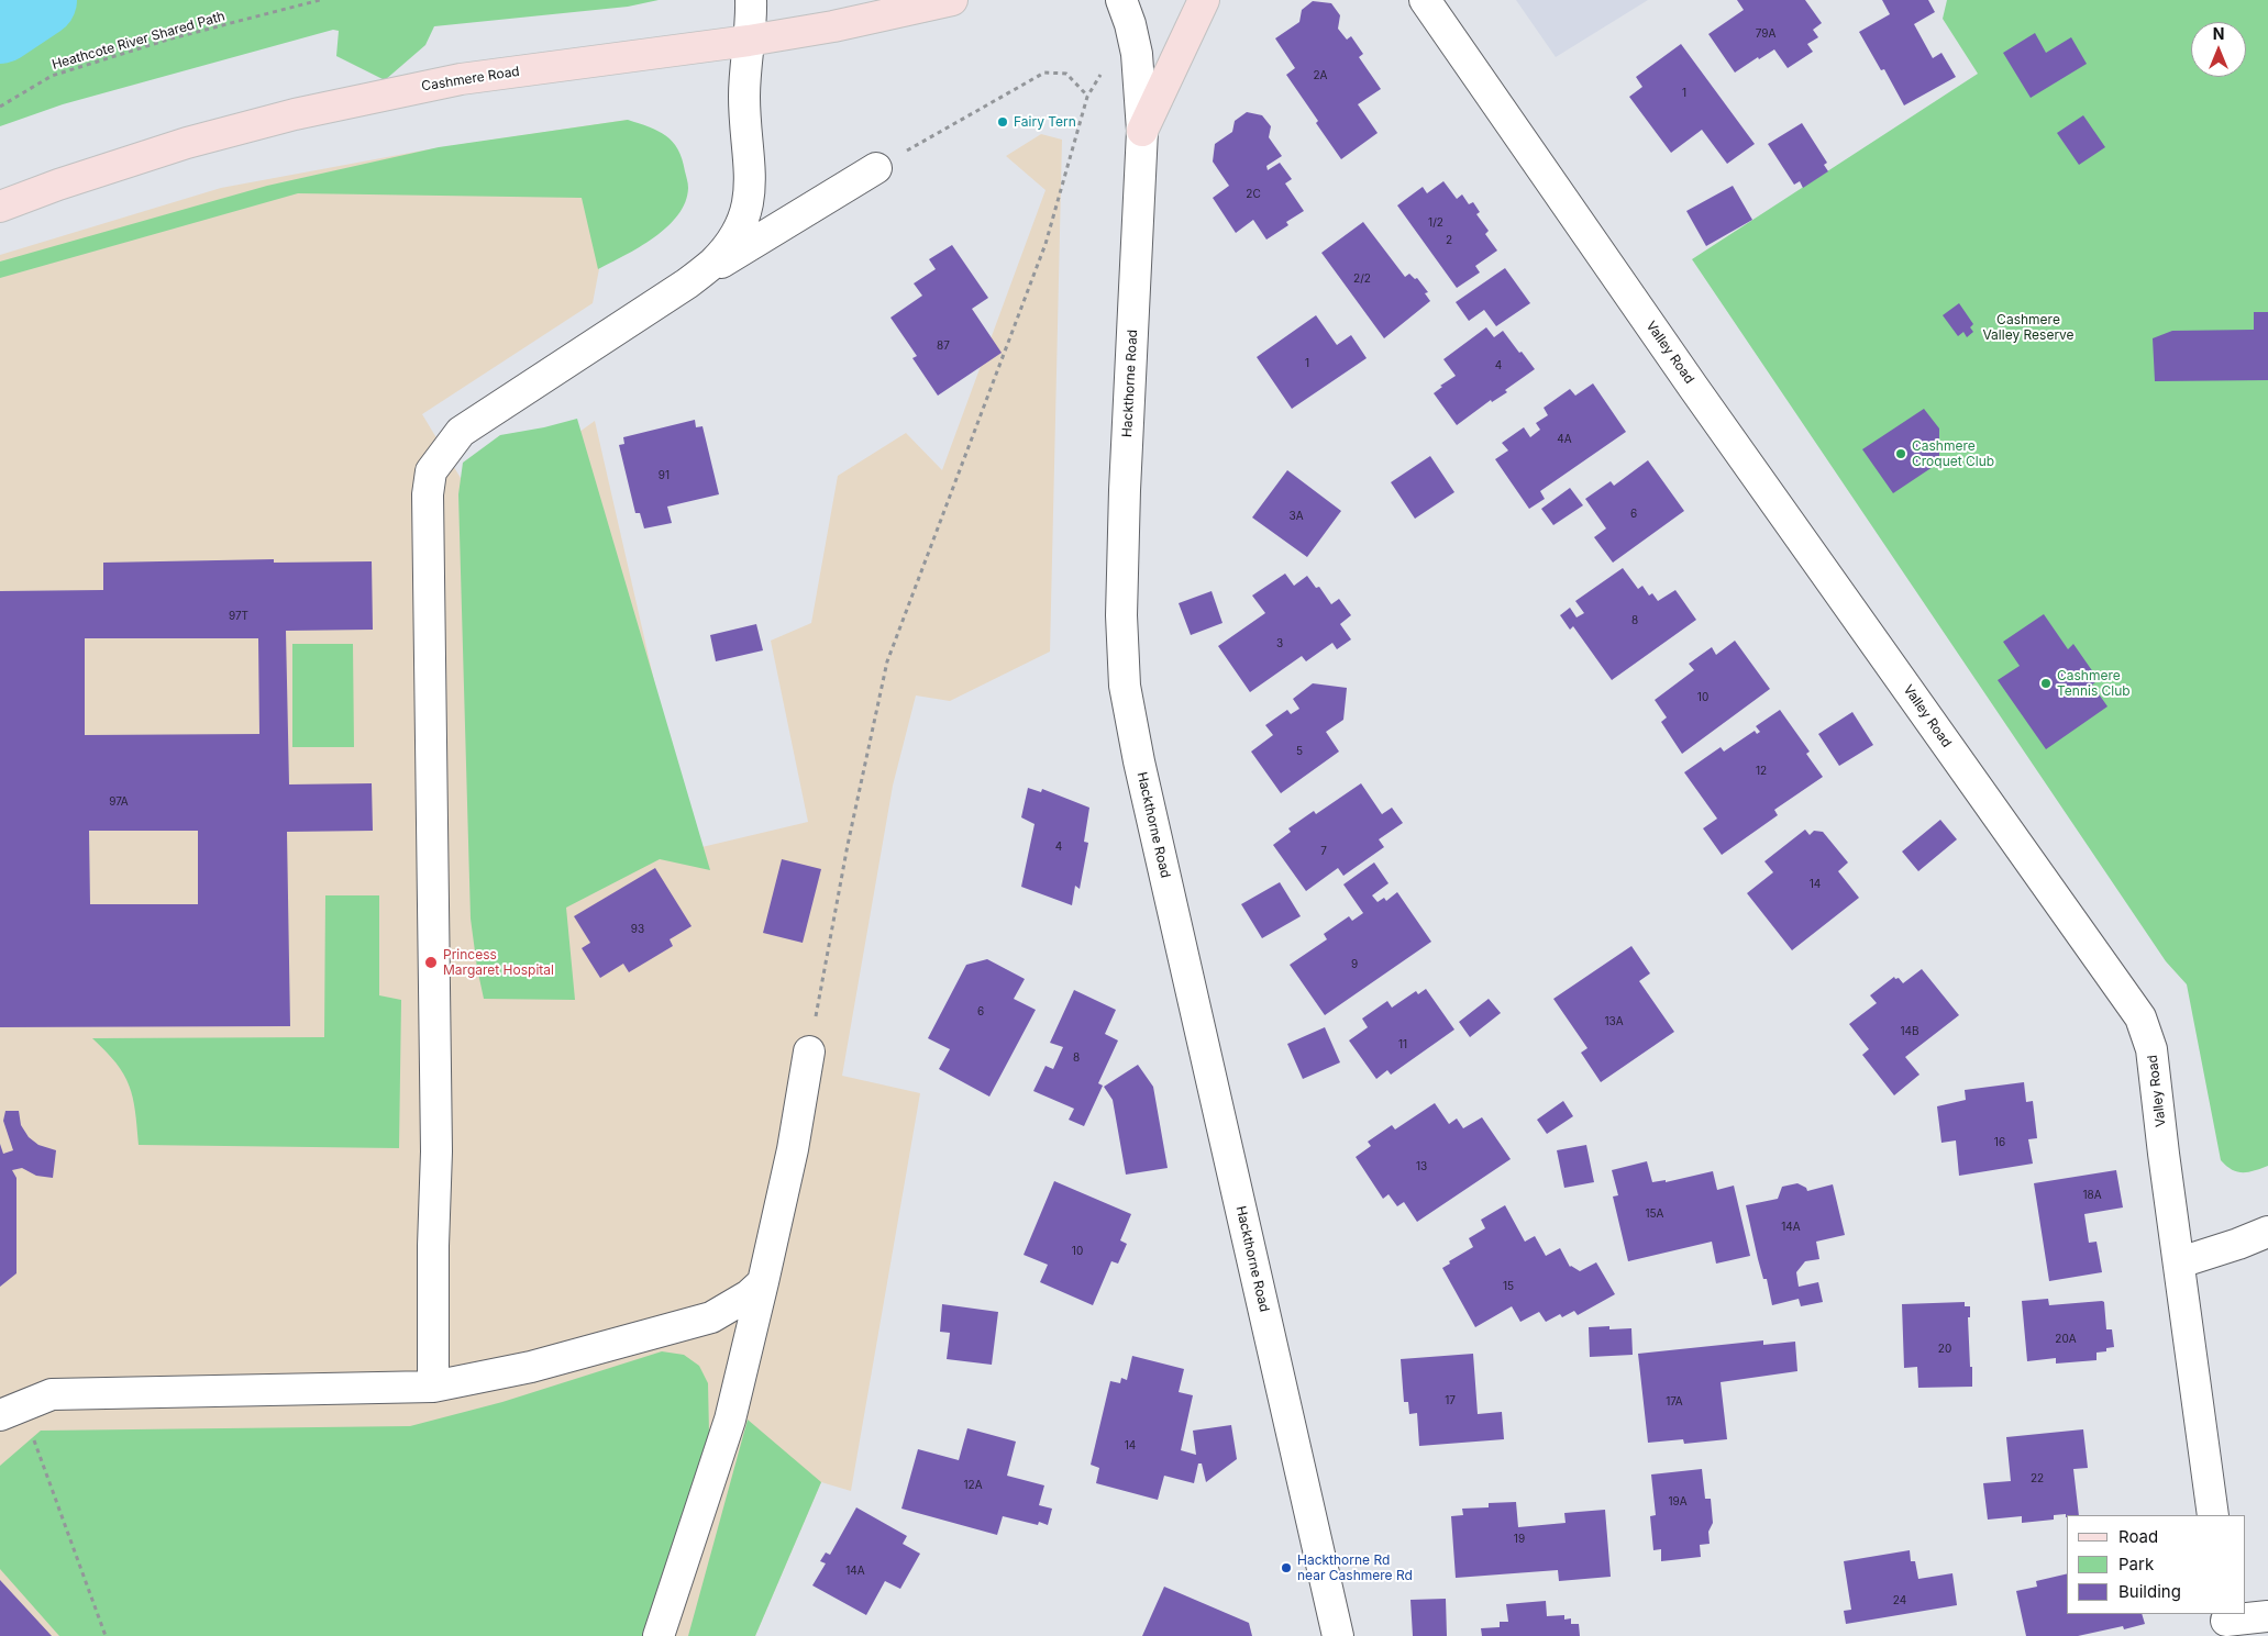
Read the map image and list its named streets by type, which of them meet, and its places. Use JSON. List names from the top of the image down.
{
  "streets": {
    "main road": ["Cashmere Road"],
    "street": ["Valley Road", "Hackthorne Road"],
    "path": ["Heathcote River Shared Path"]
  },
  "parks": ["Cashmere Valley Reserve"],
  "places": [
    "Fairy Tern",
    "Cashmere Croquet Club",
    "Cashmere Tennis Club",
    "Princess Margaret Hospital",
    "Hackthorne Rd near Cashmere Rd"
  ],
  "house_numbers": [
    "79A",
    "2A",
    "1",
    "2C",
    "1/2",
    "2",
    "2/2",
    "87",
    "1",
    "4",
    "4A",
    "91",
    "6",
    "3A",
    "97T",
    "8",
    "3",
    "10",
    "5",
    "12",
    "97A",
    "4",
    "7",
    "14",
    "93",
    "9",
    "6",
    "13A",
    "14B",
    "11",
    "8",
    "16",
    "13",
    "18A",
    "15A",
    "14A",
    "10",
    "15",
    "20A",
    "20",
    "17",
    "17A",
    "14",
    "22",
    "12A",
    "19A",
    "19",
    "14A",
    "24"
  ],
  "legend": ["Road", "Park", "Building"],
  "north": "top"
}
